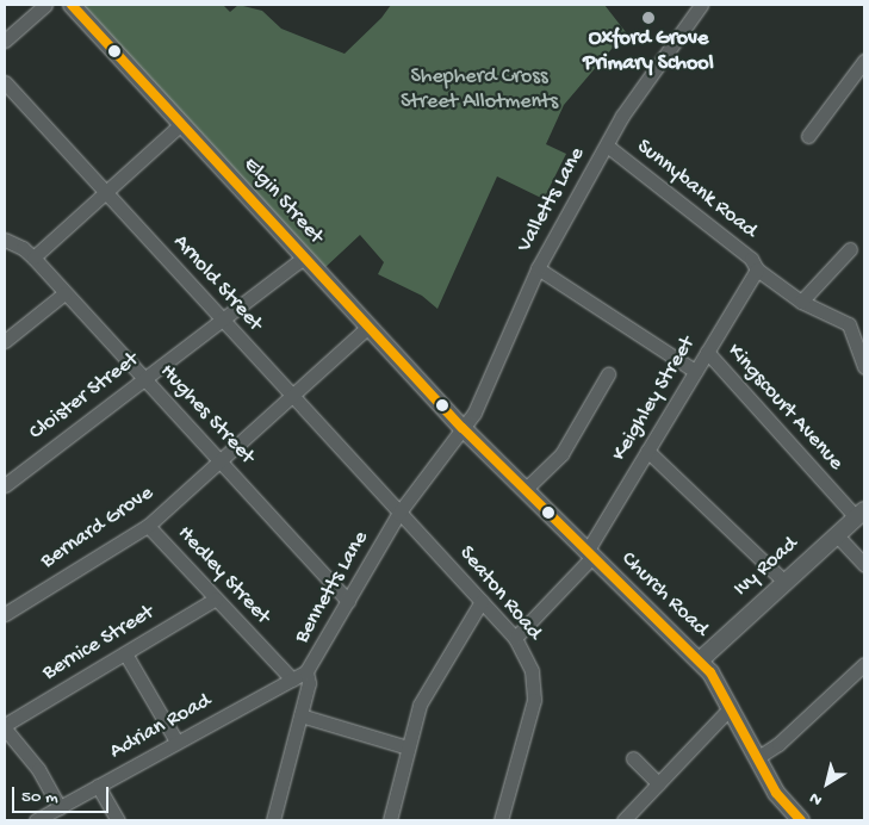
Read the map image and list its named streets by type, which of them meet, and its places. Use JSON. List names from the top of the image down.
{
  "streets": {
    "street": [
      "Sunnybank Road",
      "Valletts Lane",
      "Elgin Street",
      "Arnold Street",
      "Cloister Street",
      "Keighley Street",
      "Kingscourt Avenue",
      "Hughes Street",
      "Bernard Grove",
      "Ivy Road",
      "Hedley Street",
      "Bennetts Lane",
      "Seaton Road",
      "Church Road",
      "Bernice Street",
      "Adrian Road"
    ]
  },
  "crossings": [
    ["Sunnybank Road", "Valletts Lane"],
    ["Sunnybank Road", "Keighley Street"],
    ["Valletts Lane", "Elgin Street"],
    ["Valletts Lane", "Bennetts Lane"],
    ["Valletts Lane", "Church Road"],
    ["Elgin Street", "Cloister Street"],
    ["Elgin Street", "Bernard Grove"],
    ["Elgin Street", "Bennetts Lane"],
    ["Elgin Street", "Church Road"],
    ["Arnold Street", "Cloister Street"],
    ["Arnold Street", "Bernard Grove"],
    ["Arnold Street", "Bennetts Lane"],
    ["Arnold Street", "Seaton Road"],
    ["Cloister Street", "Hughes Street"],
    ["Keighley Street", "Kingscourt Avenue"],
    ["Keighley Street", "Seaton Road"],
    ["Keighley Street", "Church Road"],
    ["Kingscourt Avenue", "Ivy Road"],
    ["Hughes Street", "Bernard Grove"],
    ["Hughes Street", "Bennetts Lane"],
    ["Bernard Grove", "Hedley Street"],
    ["Ivy Road", "Church Road"],
    ["Hedley Street", "Bernice Street"],
    ["Hedley Street", "Adrian Road"],
    ["Bennetts Lane", "Seaton Road"],
    ["Bennetts Lane", "Church Road"],
    ["Bennetts Lane", "Adrian Road"]
  ],
  "parks": ["Shepherd Cross Street Allotments"],
  "places": ["Oxford Grove Primary School"],
  "scale_bar": "50 m",
  "north": "bottom left"
}
